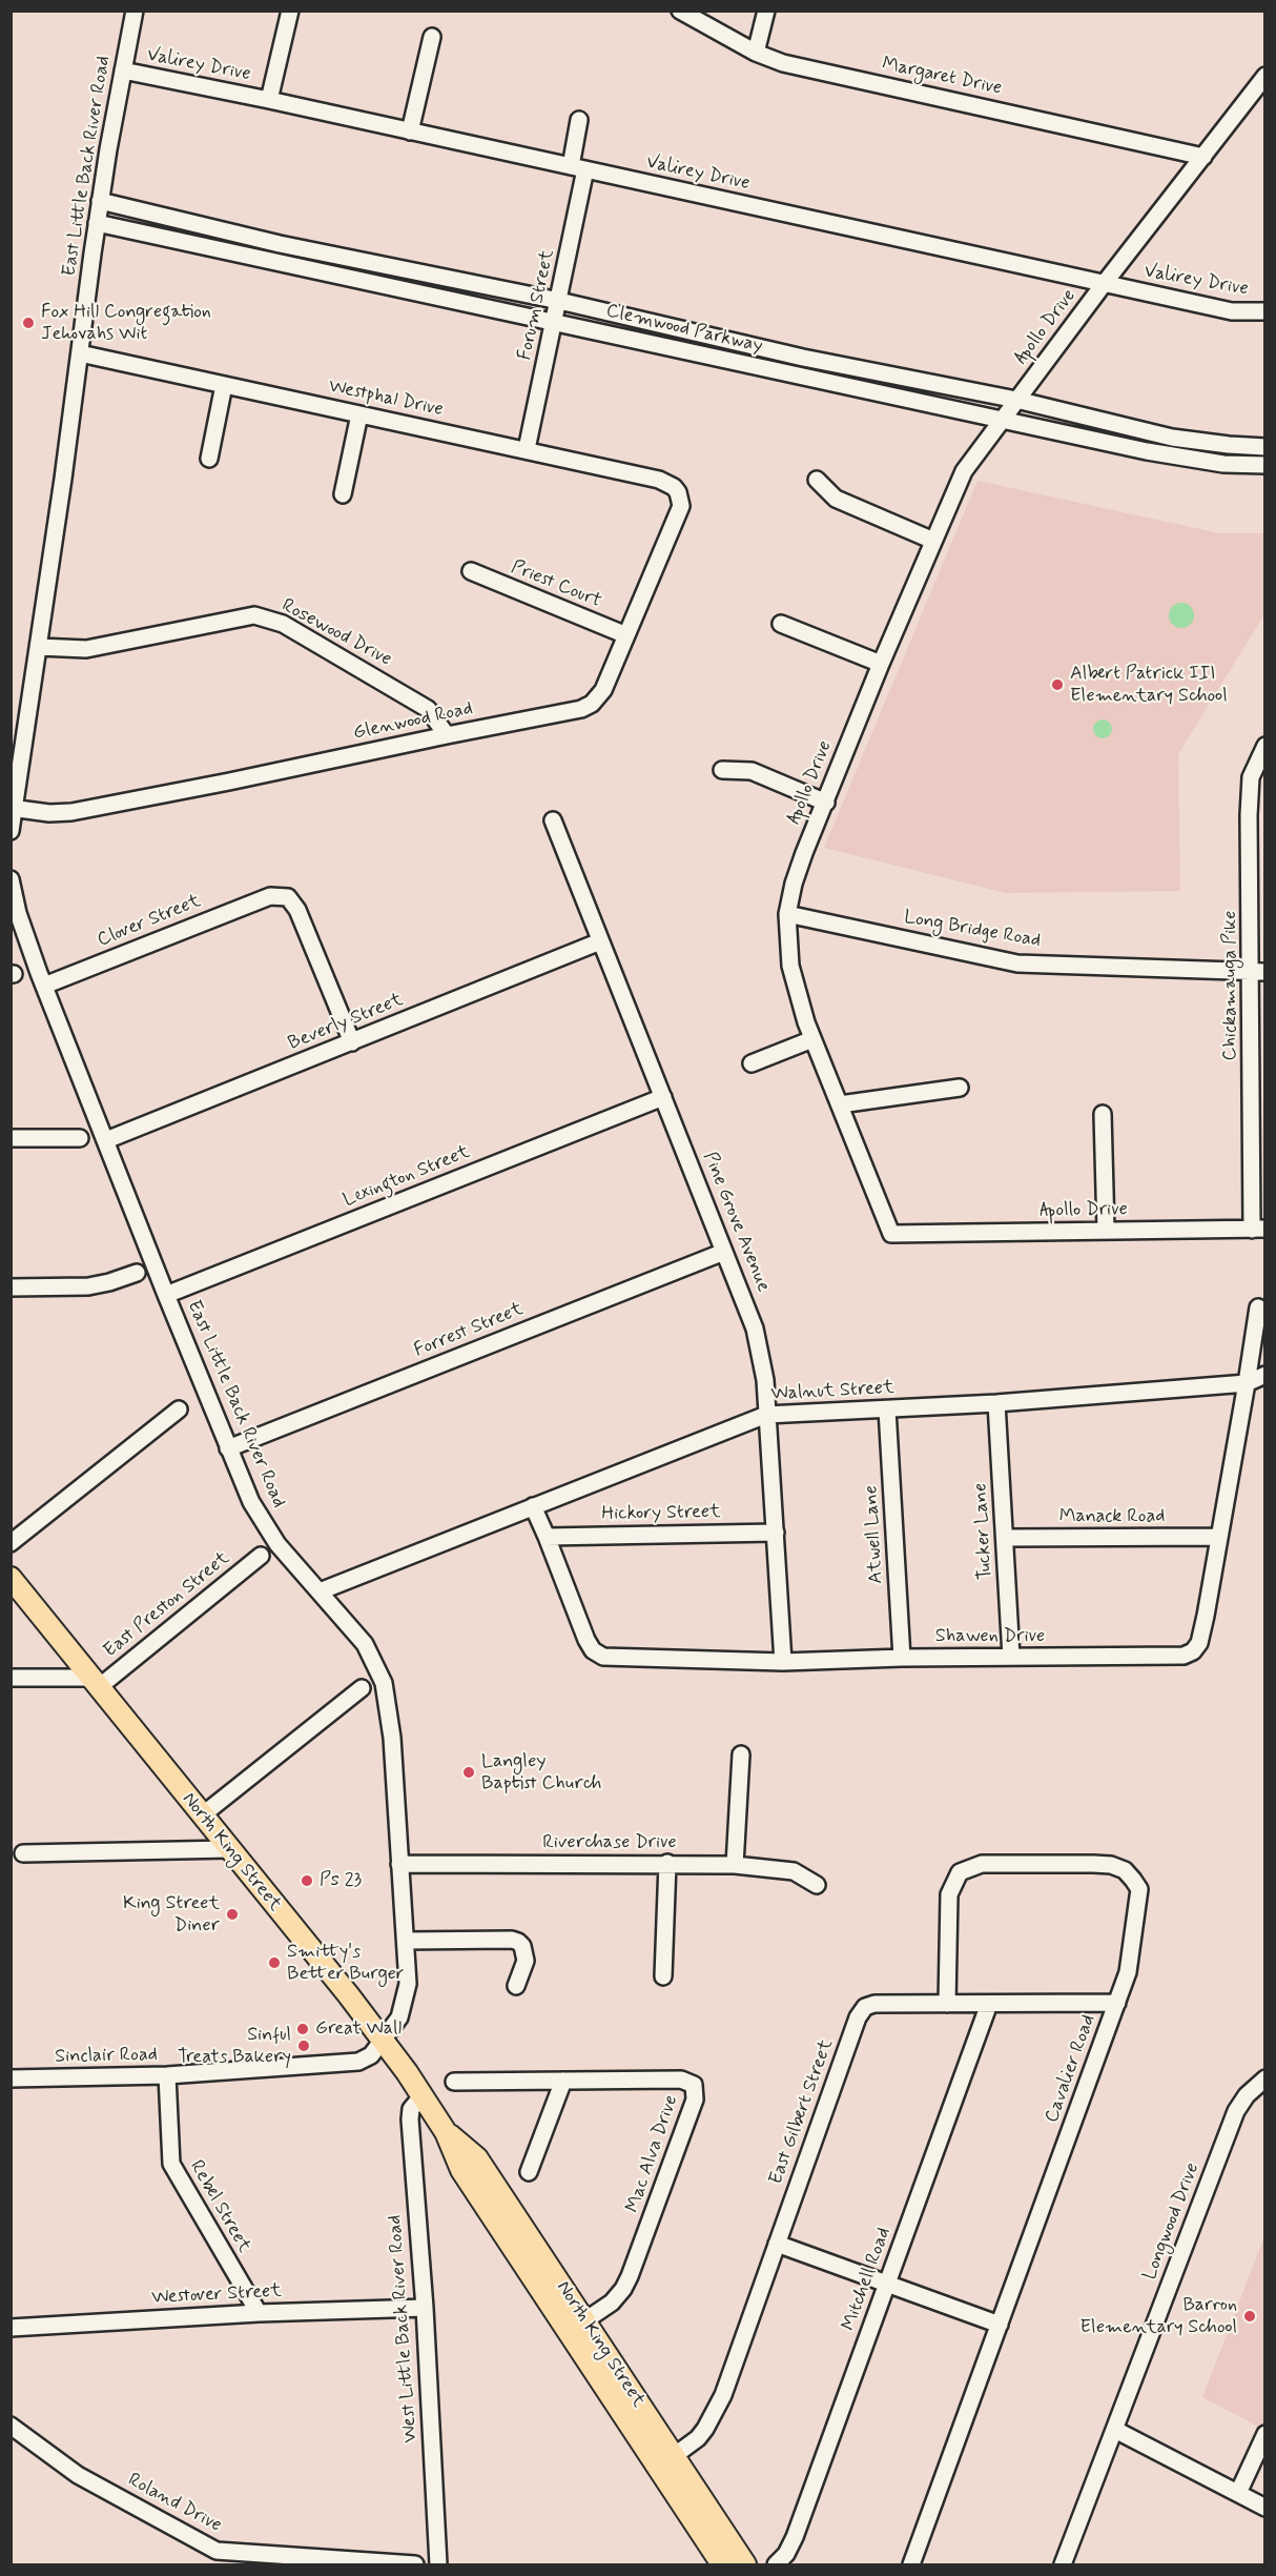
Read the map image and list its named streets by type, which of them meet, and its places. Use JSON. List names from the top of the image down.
{
  "streets": {
    "main road": ["North King Street"],
    "street": [
      "Valirey Drive",
      "Margaret Drive",
      "East Little Back River Road",
      "Forum Street",
      "Apollo Drive",
      "Clemwood Parkway",
      "Westphal Drive",
      "Priest Court",
      "Rosewood Drive",
      "Glenwood Road",
      "Clover Street",
      "Long Bridge Road",
      "Chickamauga Pike",
      "Beverly Street",
      "Lexington Street",
      "Pine Grove Avenue",
      "Forrest Street",
      "Walnut Street",
      "Hickory Street",
      "Manack Road",
      "Tucker Lane",
      "Atwell Lane",
      "East Preston Street",
      "Shawen Drive",
      "Riverchase Drive",
      "Sinclair Road",
      "Cavalier Road",
      "East Gilbert Street",
      "Mac Alva Drive",
      "Rebel Street",
      "Longwood Drive",
      "Mitchell Road",
      "Westover Street",
      "West Little Back River Road",
      "Roland Drive"
    ]
  },
  "crossings": [
    ["Valirey Drive", "East Little Back River Road"],
    ["Valirey Drive", "Forum Street"],
    ["Valirey Drive", "Apollo Drive"],
    ["Margaret Drive", "Apollo Drive"],
    ["East Little Back River Road", "Clemwood Parkway"],
    ["East Little Back River Road", "Westphal Drive"],
    ["East Little Back River Road", "Rosewood Drive"],
    ["East Little Back River Road", "Clover Street"],
    ["East Little Back River Road", "Beverly Street"],
    ["East Little Back River Road", "Lexington Street"],
    ["East Little Back River Road", "Forrest Street"],
    ["East Little Back River Road", "Walnut Street"],
    ["East Little Back River Road", "Riverchase Drive"],
    ["East Little Back River Road", "North King Street"],
    ["East Little Back River Road", "Sinclair Road"],
    ["Forum Street", "Clemwood Parkway"],
    ["Forum Street", "Westphal Drive"],
    ["Apollo Drive", "Clemwood Parkway"],
    ["Apollo Drive", "Long Bridge Road"],
    ["Apollo Drive", "Chickamauga Pike"],
    ["Westphal Drive", "Glenwood Road"],
    ["Priest Court", "Glenwood Road"],
    ["Rosewood Drive", "Glenwood Road"],
    ["Clover Street", "Beverly Street"],
    ["Long Bridge Road", "Chickamauga Pike"],
    ["Beverly Street", "Pine Grove Avenue"],
    ["Lexington Street", "Pine Grove Avenue"],
    ["Pine Grove Avenue", "Forrest Street"],
    ["Pine Grove Avenue", "Walnut Street"],
    ["Pine Grove Avenue", "Hickory Street"],
    ["Pine Grove Avenue", "Shawen Drive"],
    ["Walnut Street", "Tucker Lane"],
    ["Walnut Street", "Atwell Lane"],
    ["Walnut Street", "Shawen Drive"],
    ["Hickory Street", "Shawen Drive"],
    ["Manack Road", "Tucker Lane"],
    ["Manack Road", "Shawen Drive"],
    ["Tucker Lane", "Shawen Drive"],
    ["Atwell Lane", "Shawen Drive"],
    ["East Preston Street", "North King Street"],
    ["North King Street", "Sinclair Road"],
    ["North King Street", "East Gilbert Street"],
    ["North King Street", "Mac Alva Drive"],
    ["North King Street", "West Little Back River Road"],
    ["Sinclair Road", "Rebel Street"],
    ["Cavalier Road", "East Gilbert Street"],
    ["East Gilbert Street", "Mitchell Road"],
    ["Rebel Street", "Westover Street"],
    ["Westover Street", "West Little Back River Road"]
  ],
  "places": [
    "Fox Hill Congregation Jehovahs Wit",
    "Albert Patrick III Elementary School",
    "Langley Baptist Church",
    "Ps 23",
    "King Street Diner",
    "Smitty's Better Burger",
    "Great Wall",
    "Sinful Treats Bakery",
    "Barron Elementary School"
  ]
}
